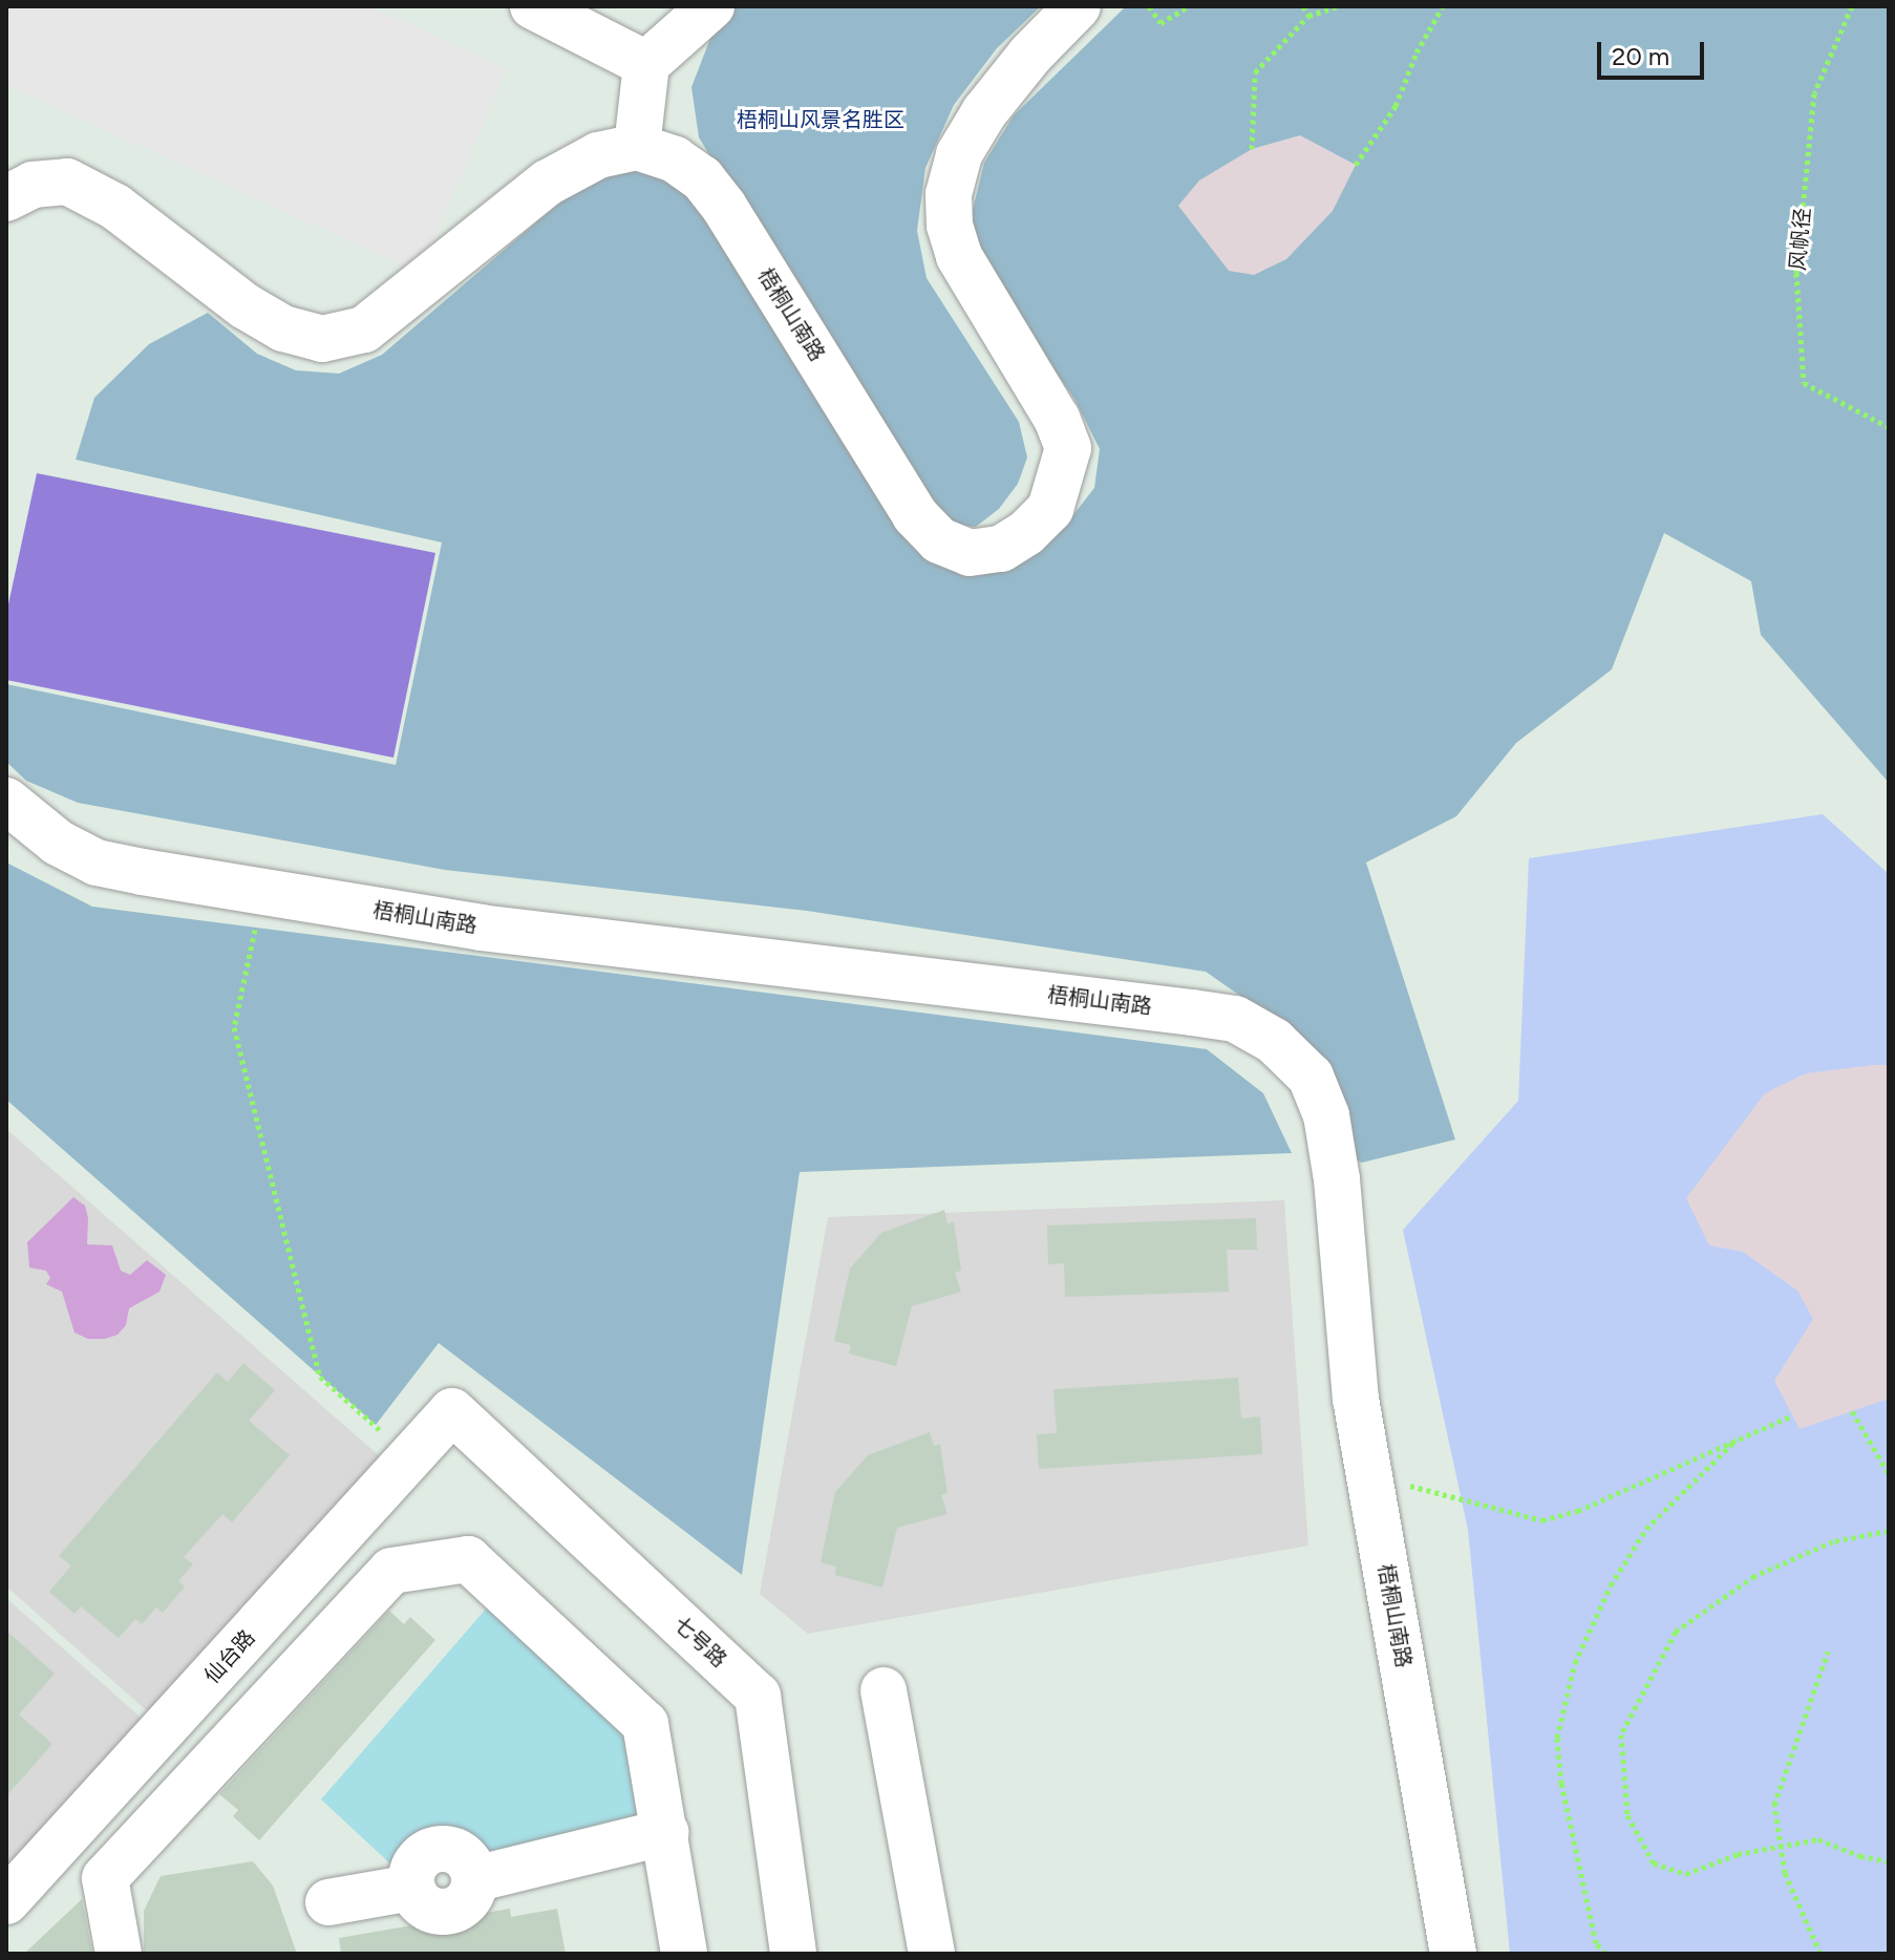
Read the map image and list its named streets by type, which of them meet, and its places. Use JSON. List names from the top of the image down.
{
  "streets": {
    "street": ["梧桐山南路", "七号路", "仙台路"],
    "path": ["风帆径"]
  },
  "crossings": [
    ["七号路", "仙台路"]
  ],
  "parks": ["梧桐山风景名胜区"],
  "scale_bar": "20 m"
}
